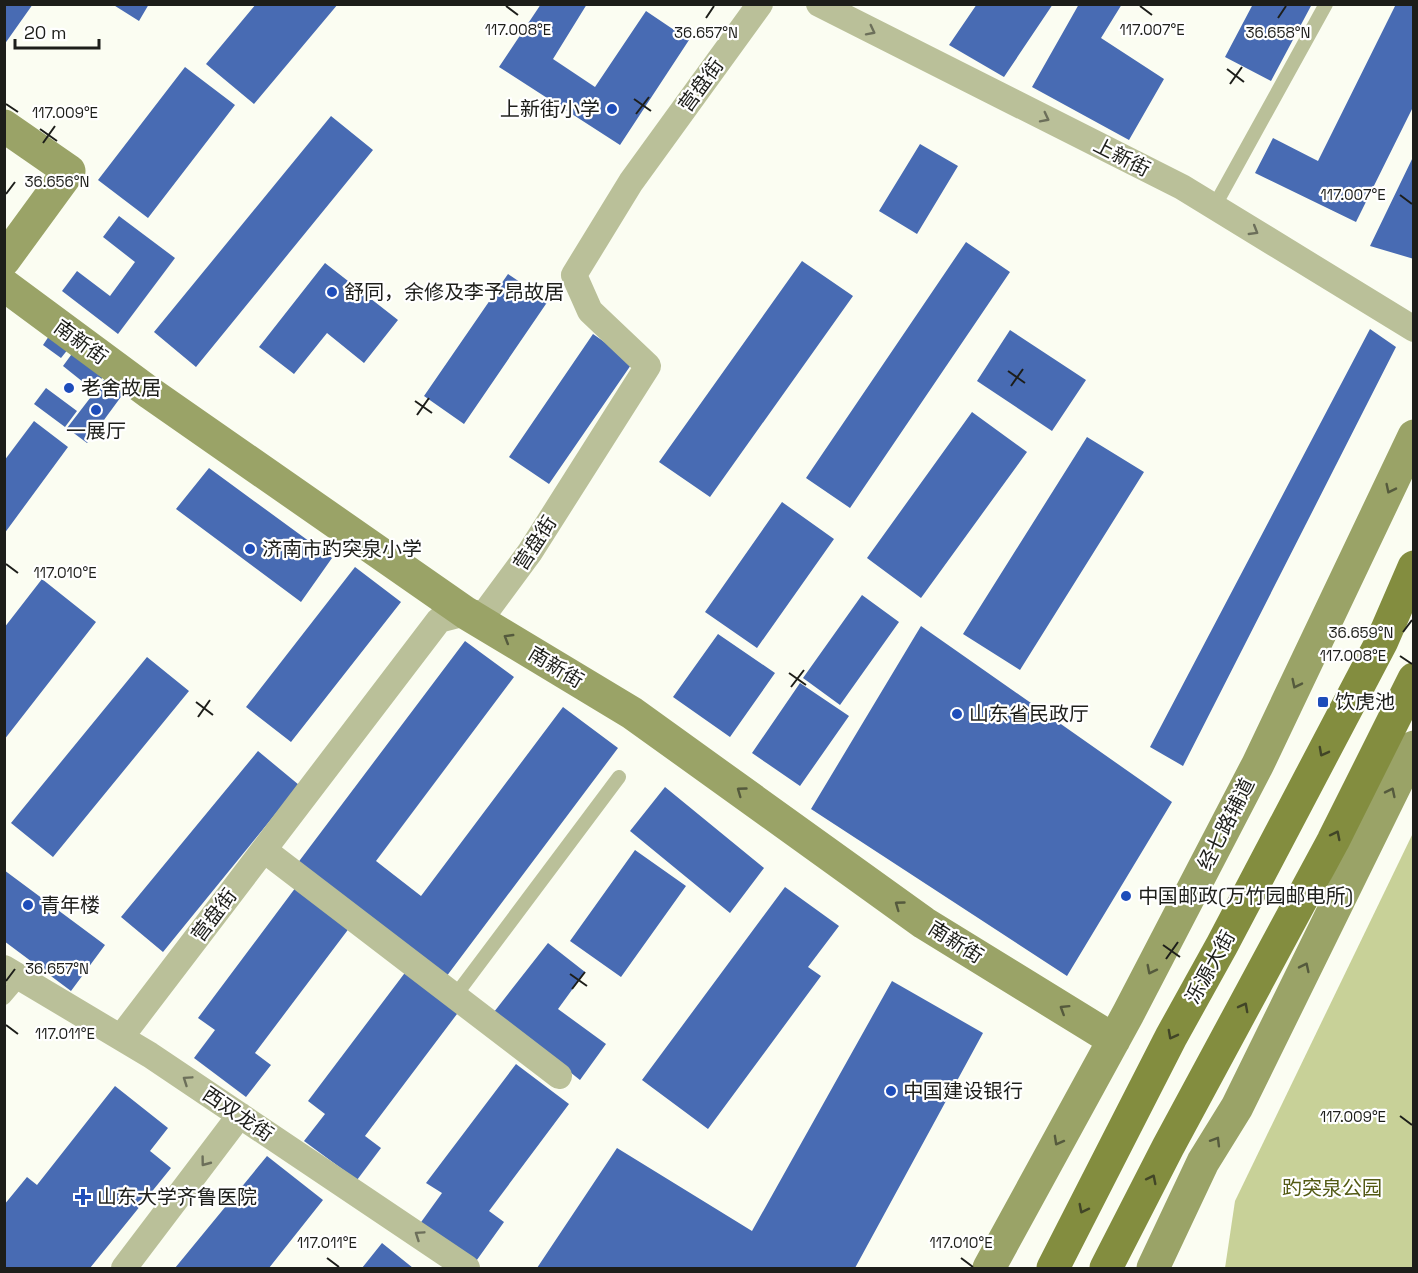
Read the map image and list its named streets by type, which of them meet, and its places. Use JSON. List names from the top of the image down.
{
  "streets": {
    "main road": ["泺源大街"],
    "street": [
      "营盘街",
      "上新街",
      "南新街",
      "经七路辅道",
      "西双龙街"
    ]
  },
  "crossings": [
    ["营盘街", "南新街"],
    ["营盘街", "西双龙街"],
    ["南新街", "经七路辅道"]
  ],
  "one_way": ["上新街", "南新街"],
  "parks": ["趵突泉公园"],
  "places": {
    "other": [
      "上新街小学",
      "舒同，余修及李予昂故居",
      "老舍故居",
      "一展厅",
      "济南市趵突泉小学",
      "山东省民政厅",
      "中国邮政(万竹园邮电所)",
      "青年楼",
      "中国建设银行"
    ],
    "transit": ["饮虎池"],
    "health": ["山东大学齐鲁医院"]
  },
  "scale_bar": "20 m",
  "coordinates": [
    "117.007°E",
    "117.008°E",
    "36.657°N",
    "36.658°N",
    "117.009°E",
    "36.656°N",
    "117.010°E",
    "36.659°N",
    "117.011°E"
  ]
}
